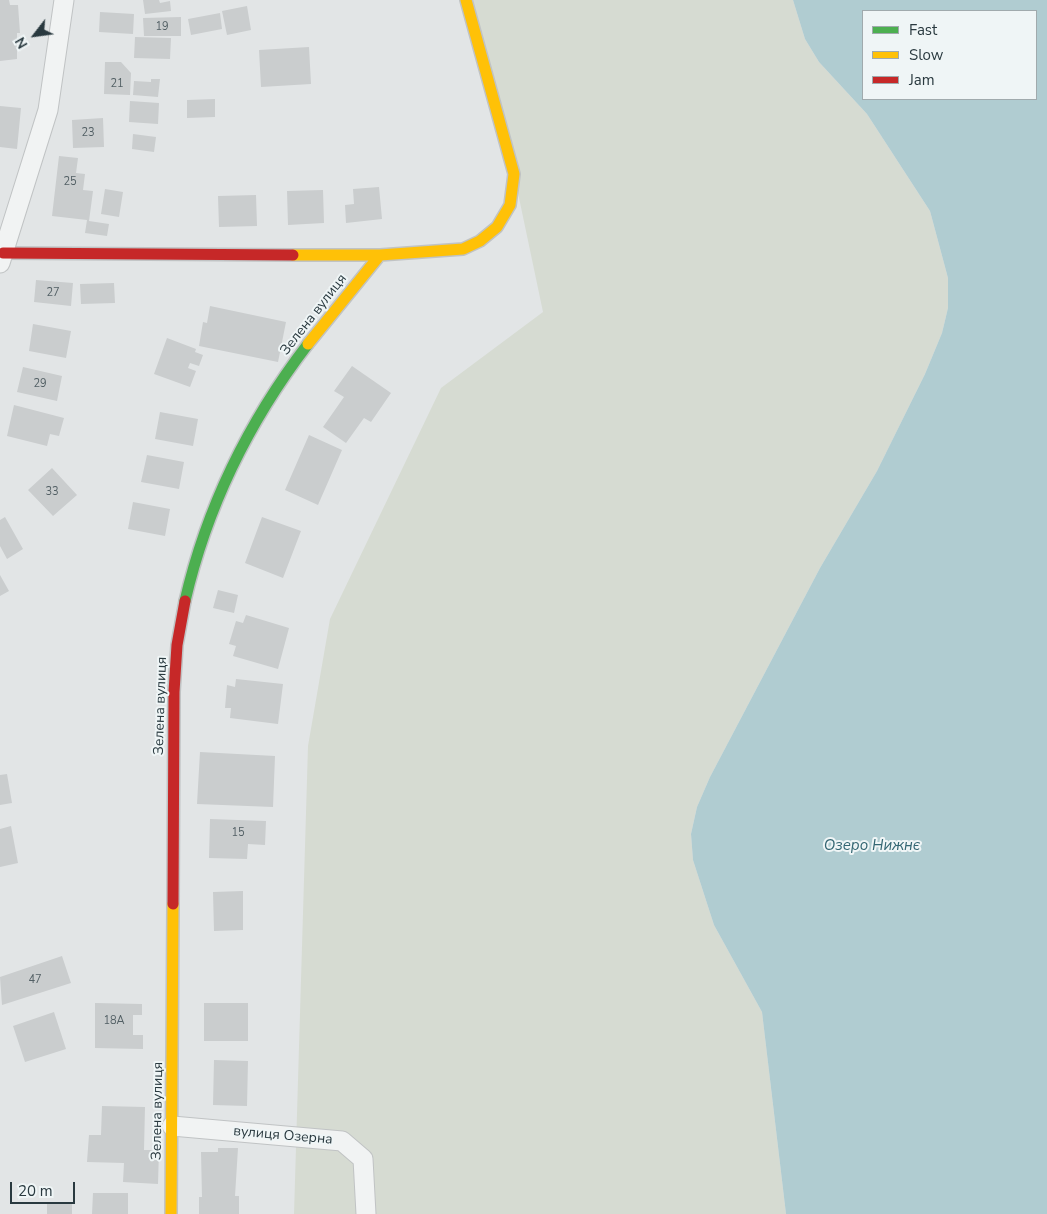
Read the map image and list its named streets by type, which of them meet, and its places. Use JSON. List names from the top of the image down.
{
  "streets": {
    "street": ["Зелена вулиця", "вулиця Озерна"]
  },
  "crossings": [
    ["Зелена вулиця", "вулиця Озерна"]
  ],
  "water": ["Озеро Нижнє"],
  "house_numbers": [
    "19",
    "21",
    "23",
    "25",
    "27",
    "29",
    "33",
    "15",
    "47",
    "18А"
  ],
  "legend": ["Fast", "Slow", "Jam"],
  "scale_bar": "20 m",
  "north": "bottom left"
}
